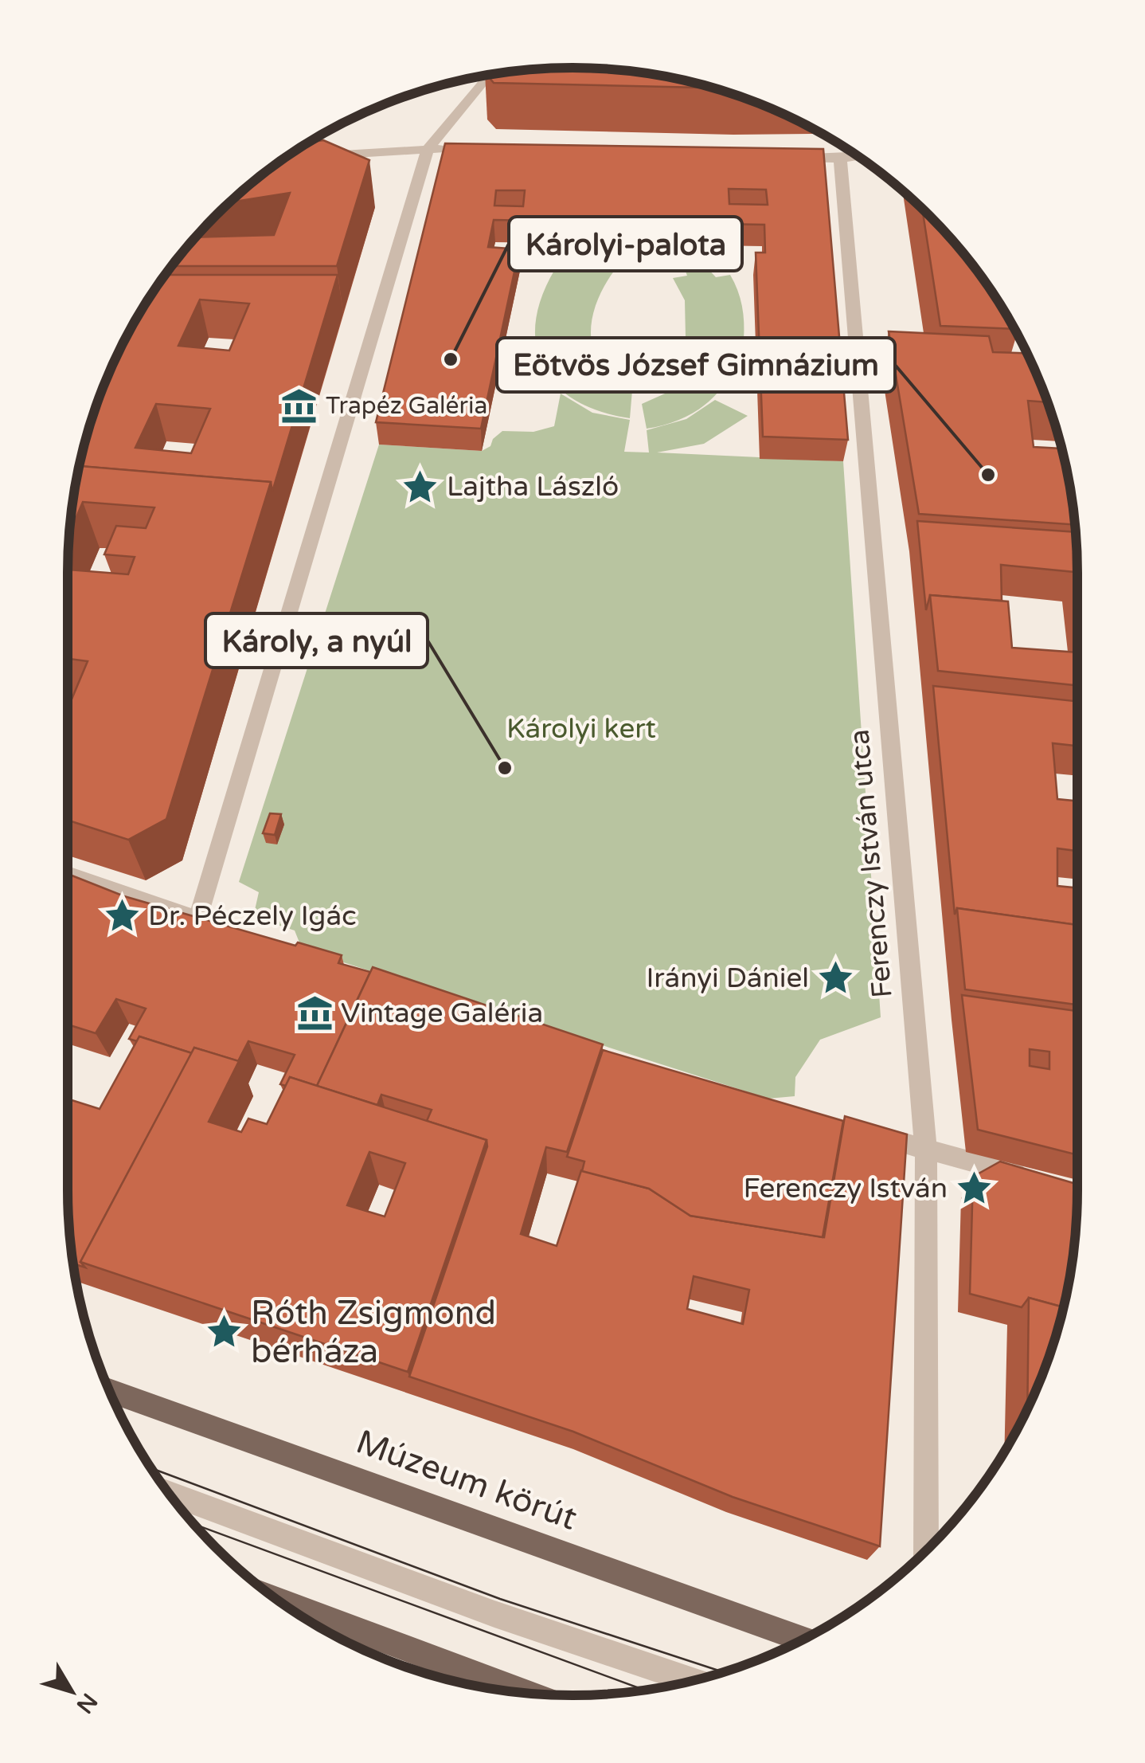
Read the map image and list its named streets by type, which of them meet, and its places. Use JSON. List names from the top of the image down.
{
  "streets": {
    "main road": ["Múzeum körút"],
    "street": ["Ferenczy István utca"]
  },
  "parks": ["Károlyi kert"],
  "places": {
    "other": ["Károlyi-palota", "Eötvös József Gimnázium", "Károly, a nyúl"],
    "museum": ["Trapéz Galéria", "Vintage Galéria"],
    "place": [
      "Lajtha László",
      "Dr. Péczely Igác",
      "Irányi Dániel",
      "Ferenczy István",
      "Róth Zsigmond bérháza"
    ]
  },
  "north": "bottom right"
}
